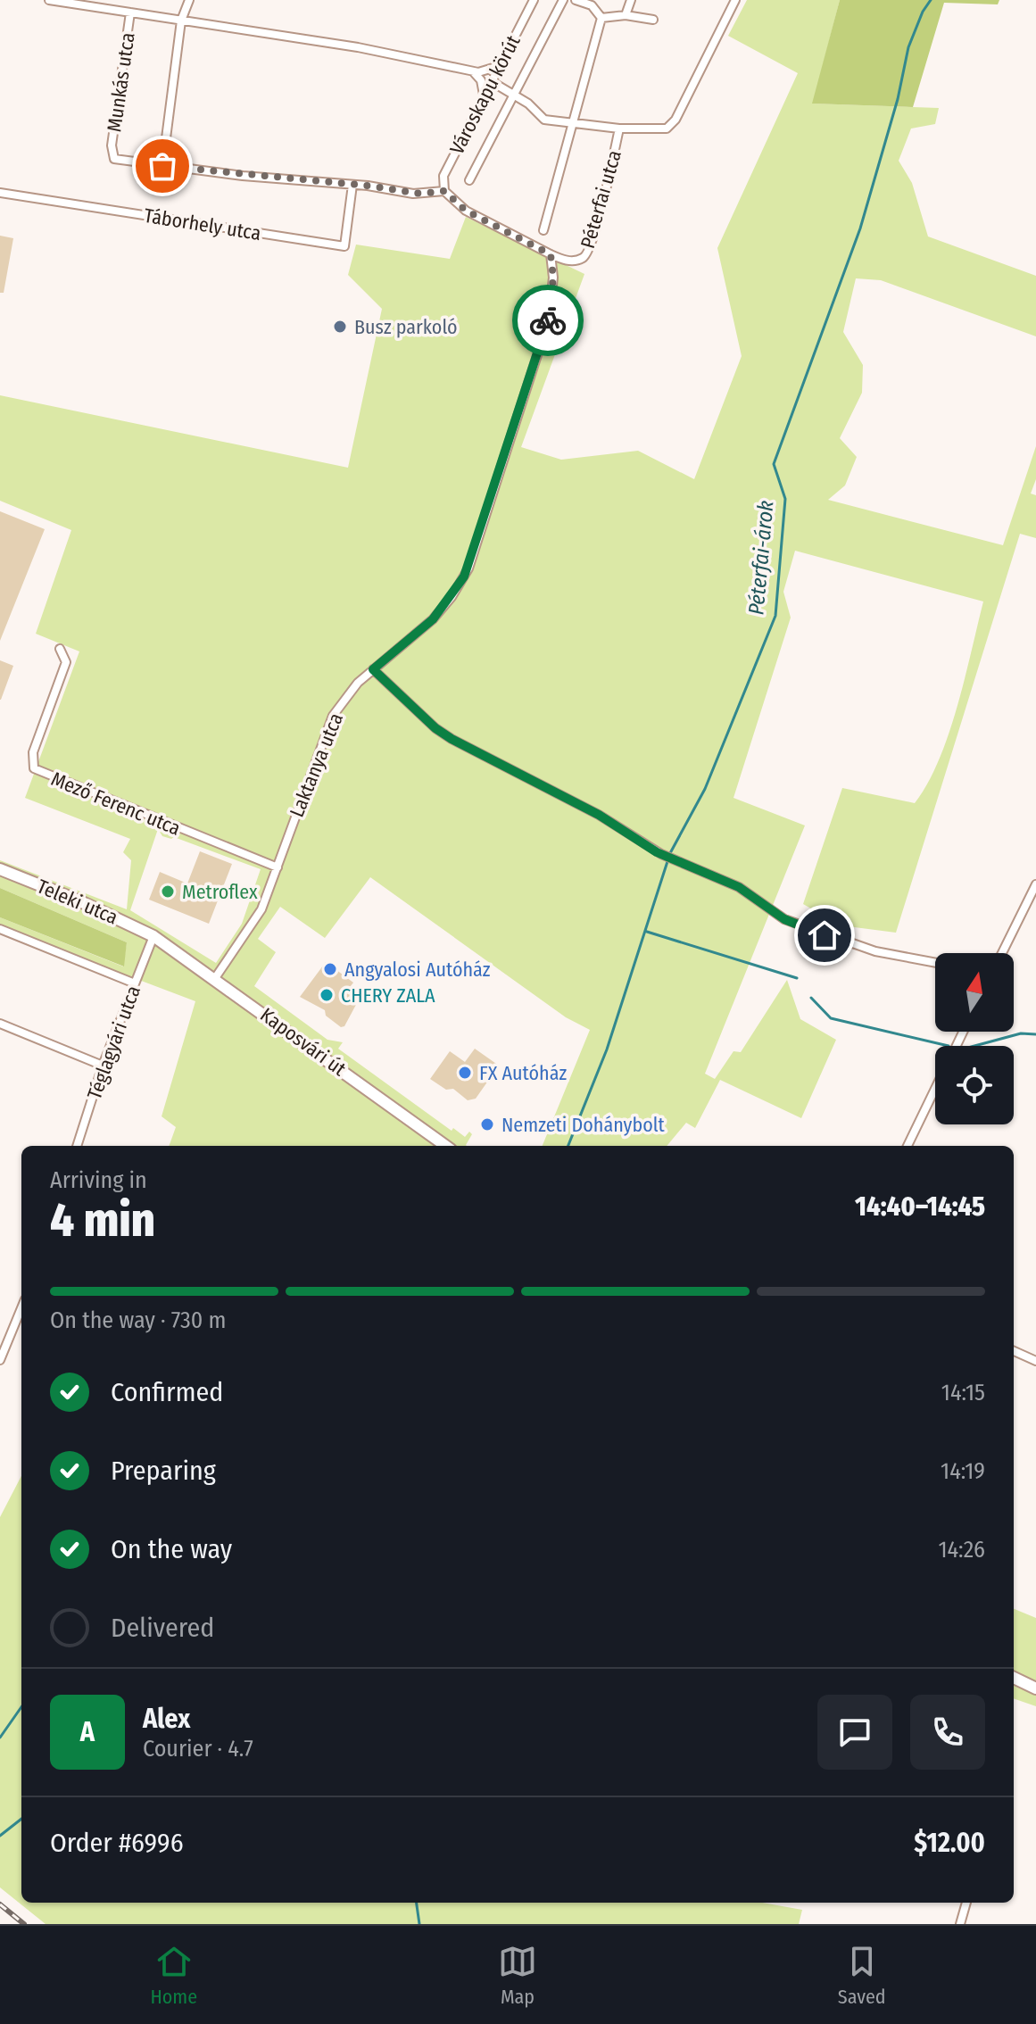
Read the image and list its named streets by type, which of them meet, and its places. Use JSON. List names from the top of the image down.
{
  "streets": {
    "main road": ["Teleki utca", "Kaposvári út"],
    "street": [
      "Munkás utca",
      "Városkapu körút",
      "Péterfai utca",
      "Táborhely utca",
      "Laktanya utca",
      "Mező Ferenc utca",
      "Téglagyári utca"
    ]
  },
  "crossings": [
    ["Munkás utca", "Városkapu körút"],
    ["Munkás utca", "Táborhely utca"],
    ["Péterfai utca", "Laktanya utca"],
    ["Laktanya utca", "Mező Ferenc utca"],
    ["Laktanya utca", "Kaposvári út"],
    ["Teleki utca", "Kaposvári út"],
    ["Teleki utca", "Téglagyári utca"],
    ["Kaposvári út", "Téglagyári utca"]
  ],
  "water": ["Péterfai-árok"],
  "places": [
    "Busz parkoló",
    "Metroflex",
    "Angyalosi Autóház",
    "CHERY ZALA",
    "FX Autóház",
    "Nemzeti Dohánybolt"
  ],
  "north": "top",
  "page": {
    "heading": ["4 min", "Arriving in", "14:40–14:45"],
    "panel": [
      "Alex",
      "Courier · 4.7",
      "Order #6996",
      "$12.00"
    ],
    "bar": "On the way · 730 m",
    "list": [
      ["Confirmed", "14:15"],
      ["Preparing", "14:19"],
      ["On the way", "14:26"],
      "Delivered"
    ],
    "round": "A",
    "tabs": ["Home", "Map", "Saved"]
  }
}
